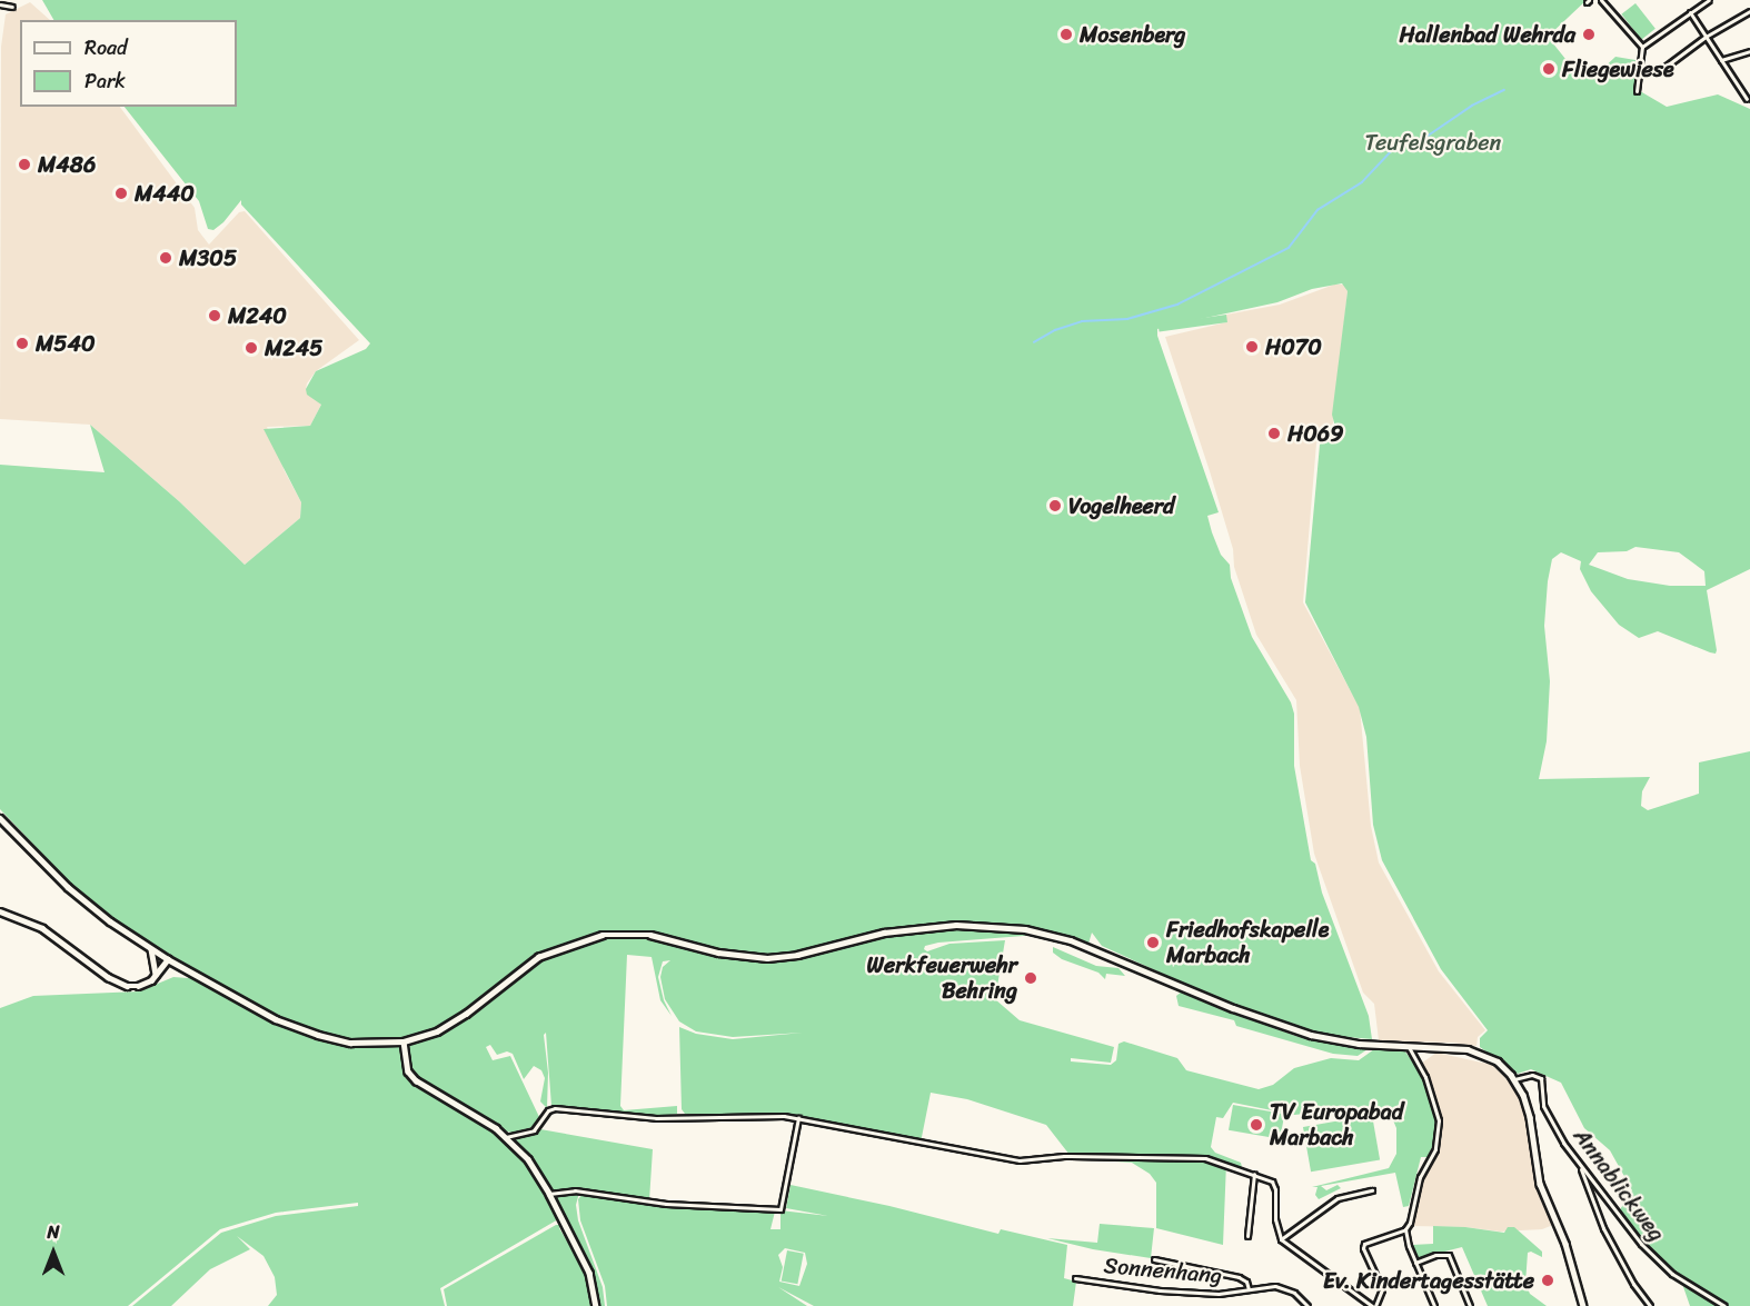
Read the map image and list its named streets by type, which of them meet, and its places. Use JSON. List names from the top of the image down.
{
  "streets": {
    "street": ["Annablickweg", "Sonnenhang"]
  },
  "parks": ["Teufelsgraben"],
  "places": [
    "Mosenberg",
    "Hallenbad Wehrda",
    "Fliegewiese",
    "M486",
    "M440",
    "M305",
    "M240",
    "M540",
    "H070",
    "M245",
    "H069",
    "Vogelheerd",
    "Friedhofskapelle Marbach",
    "Werkfeuerwehr Behring",
    "TV Europabad Marbach",
    "Ev. Kindertagesstätte"
  ],
  "legend": ["Road", "Park"],
  "north": "top"
}
